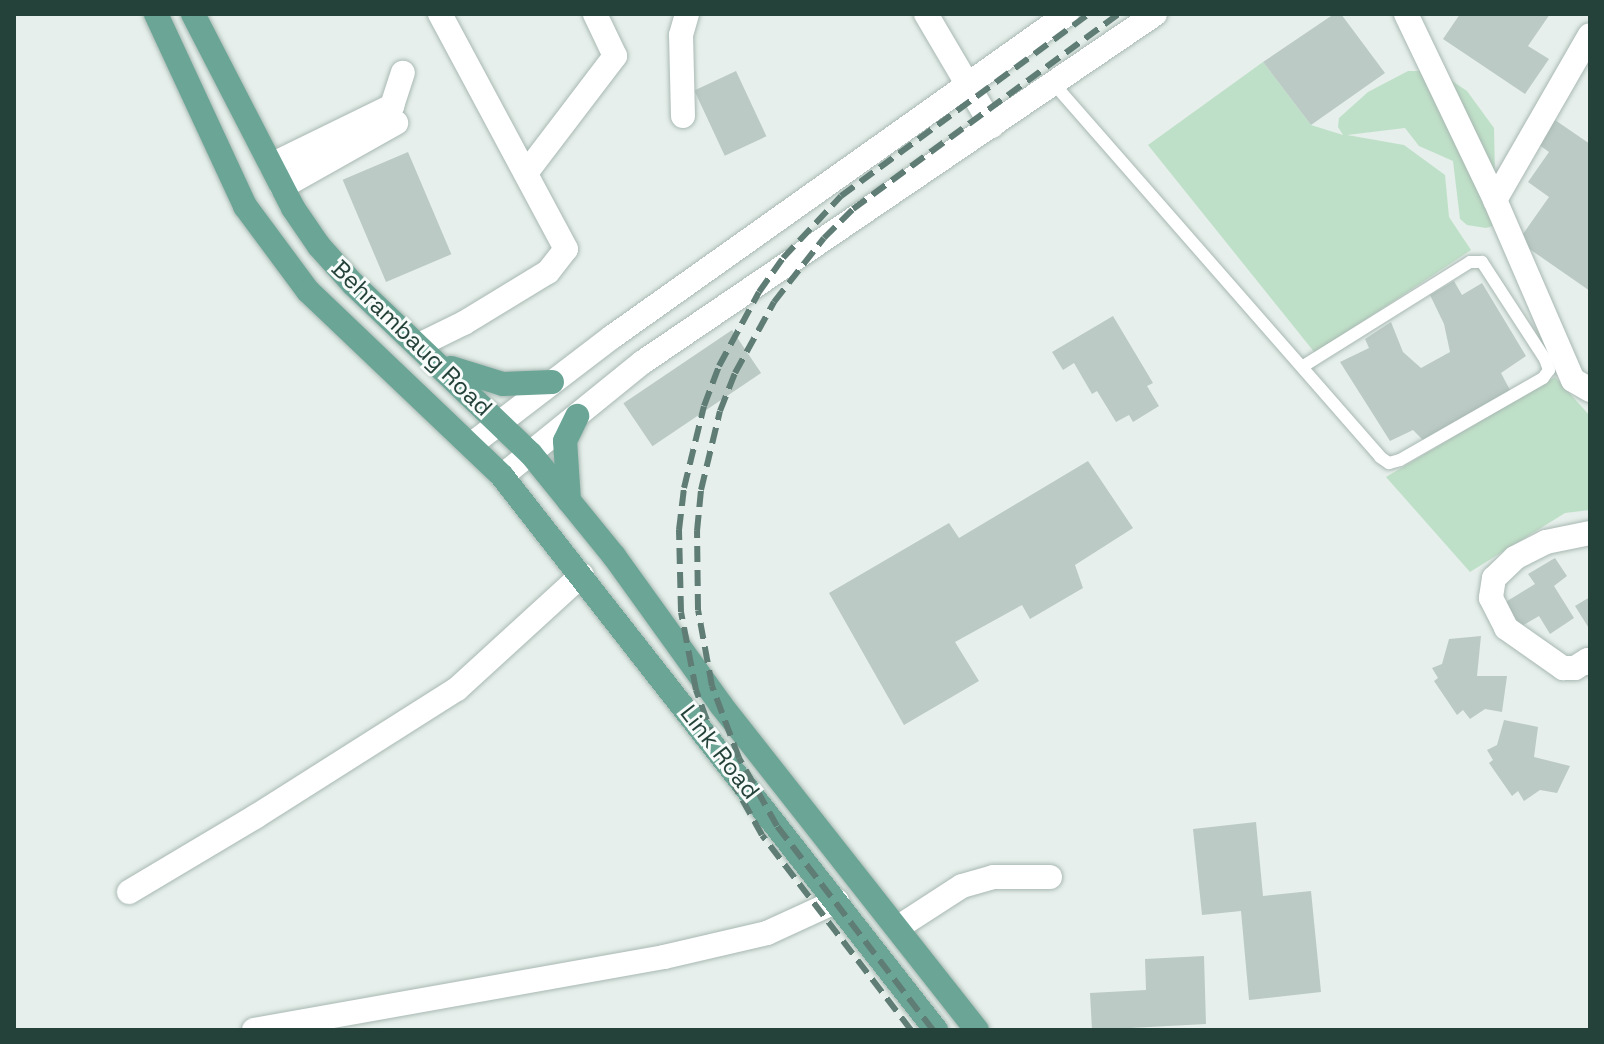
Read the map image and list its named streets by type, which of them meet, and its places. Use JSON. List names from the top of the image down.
{
  "streets": {
    "main road": ["Behrambaug Road", "Link Road"]
  },
  "crossings": [
    ["Behrambaug Road", "Link Road"]
  ]
}
